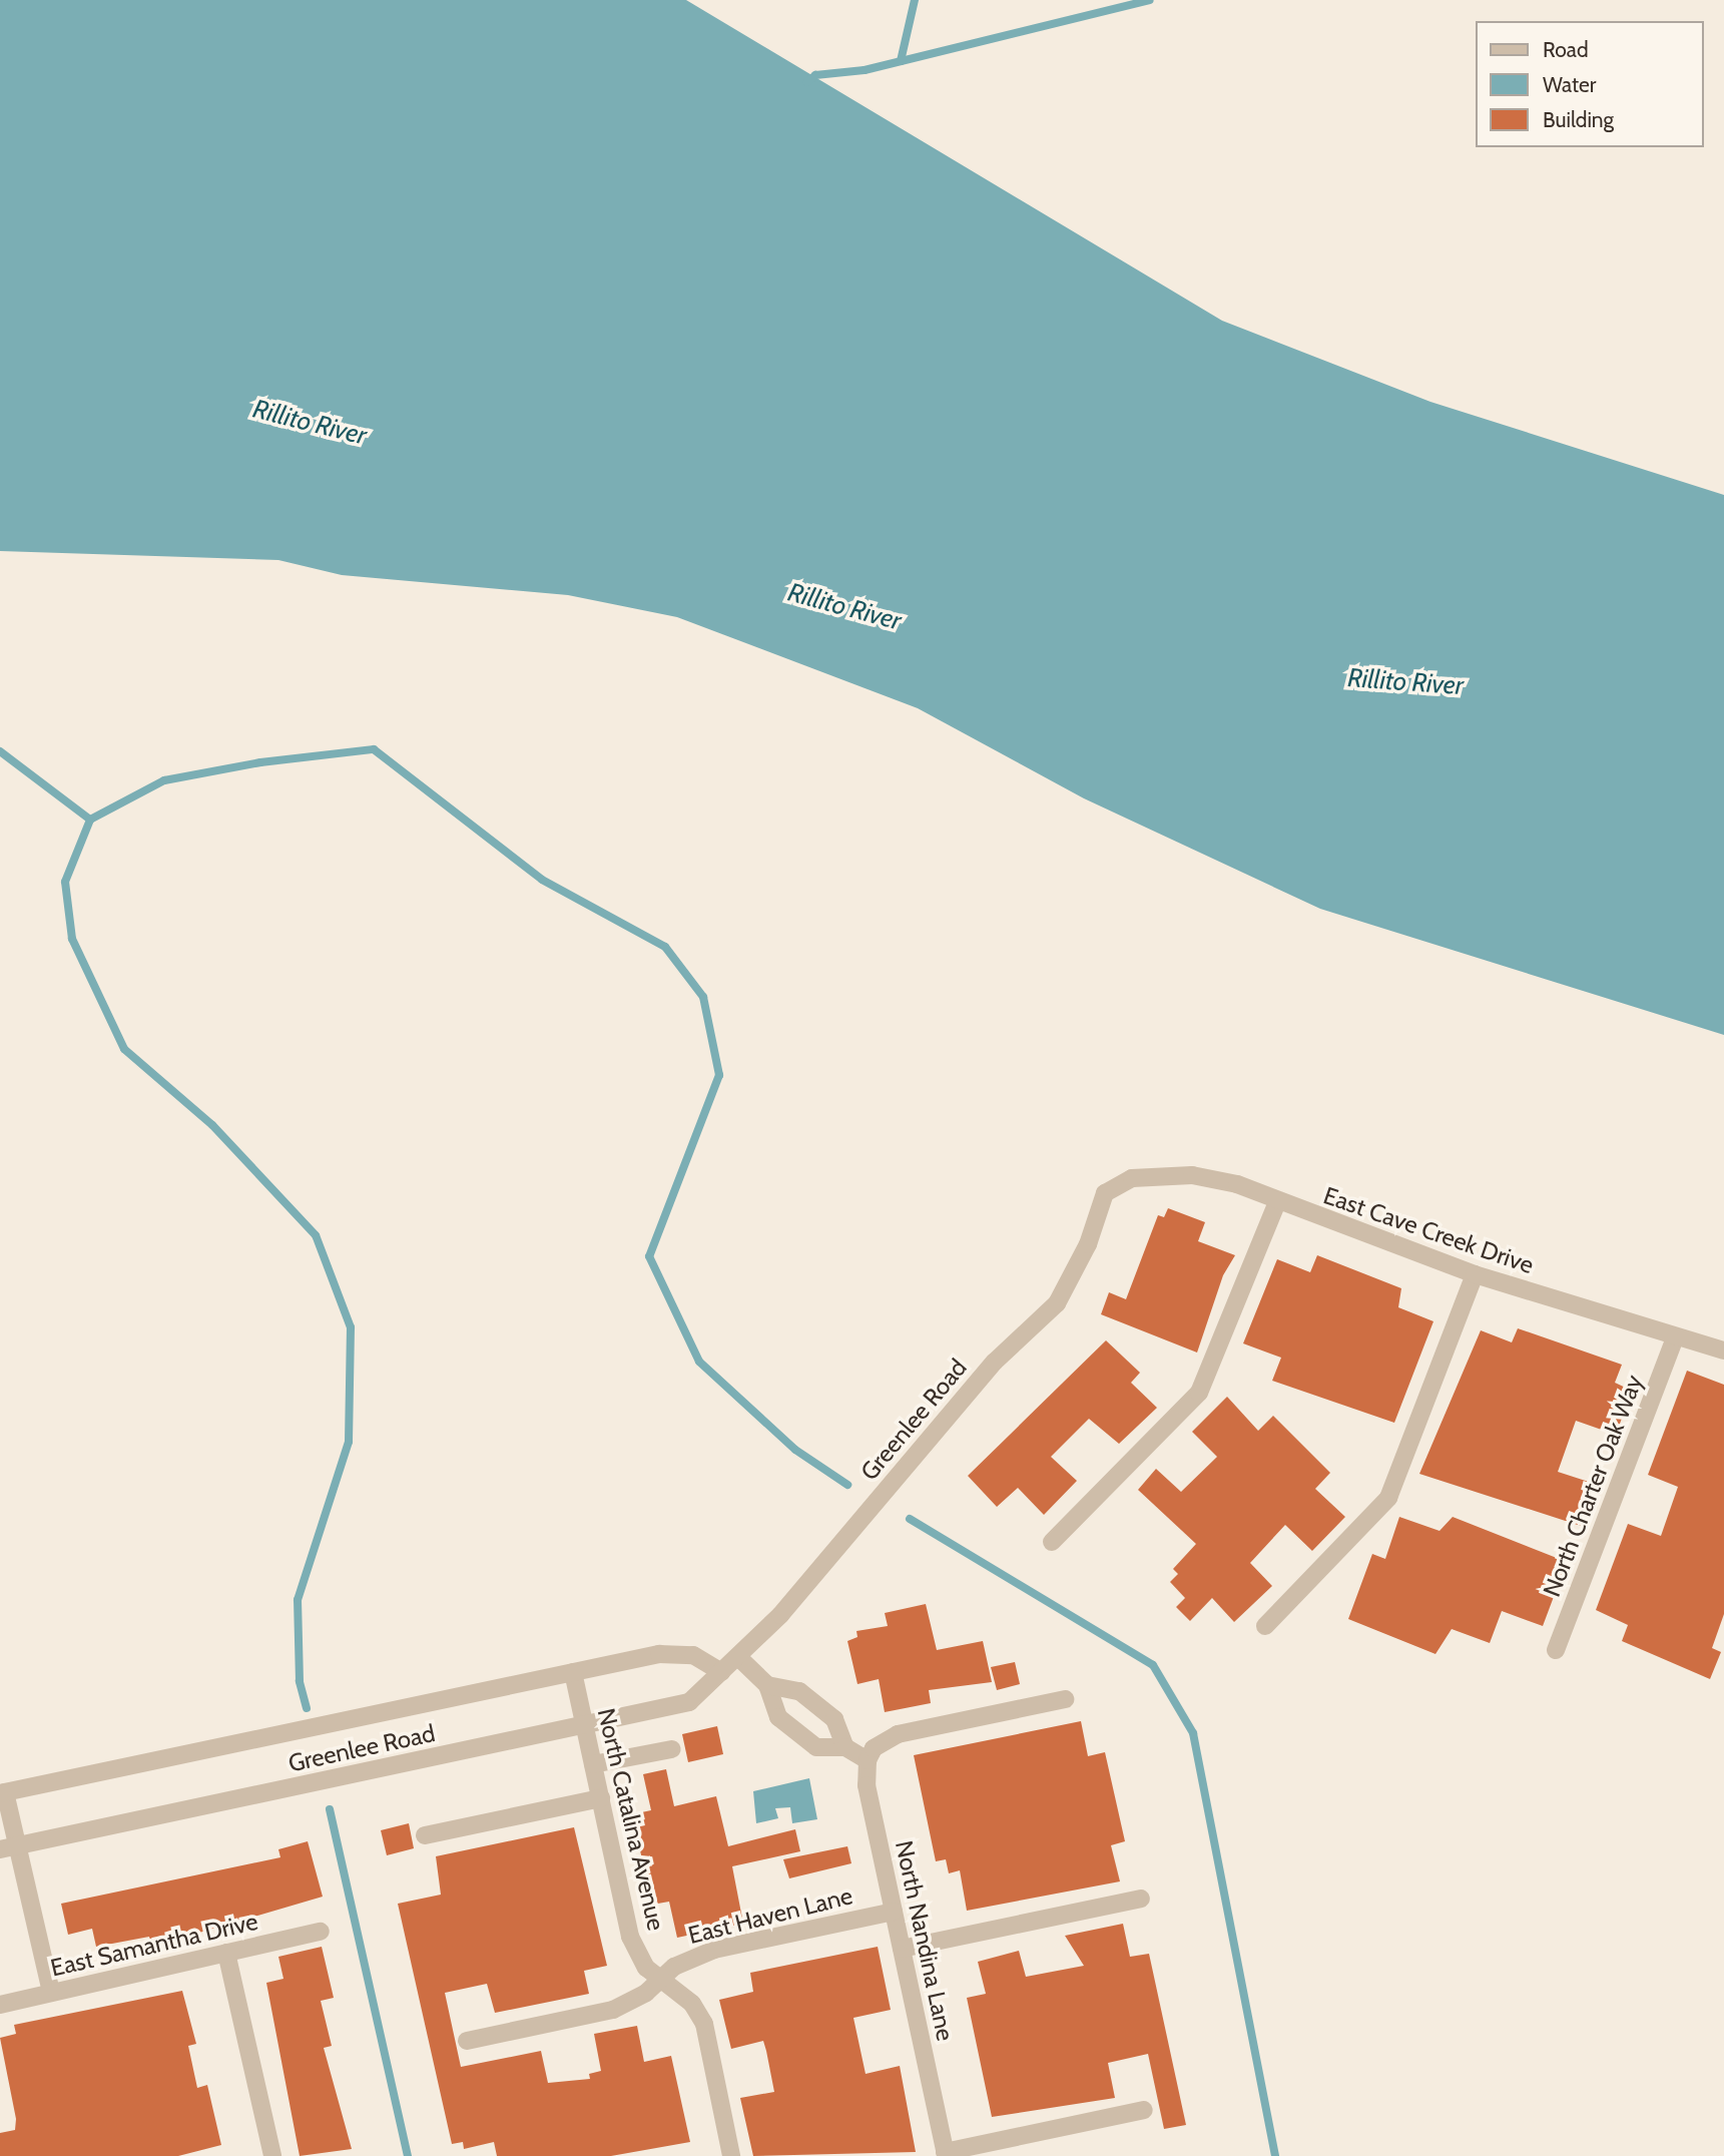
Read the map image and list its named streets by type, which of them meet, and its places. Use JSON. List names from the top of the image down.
{
  "streets": {
    "street": [
      "East Cave Creek Drive",
      "Greenlee Road",
      "North Charter Oak Way",
      "North Catalina Avenue",
      "East Haven Lane",
      "North Nandina Lane",
      "East Samantha Drive"
    ]
  },
  "crossings": [
    ["East Cave Creek Drive", "Greenlee Road"],
    ["East Cave Creek Drive", "North Charter Oak Way"],
    ["Greenlee Road", "North Catalina Avenue"],
    ["North Catalina Avenue", "East Haven Lane"],
    ["East Haven Lane", "North Nandina Lane"]
  ],
  "water": ["Rillito River"],
  "legend": ["Road", "Water", "Building"]
}
